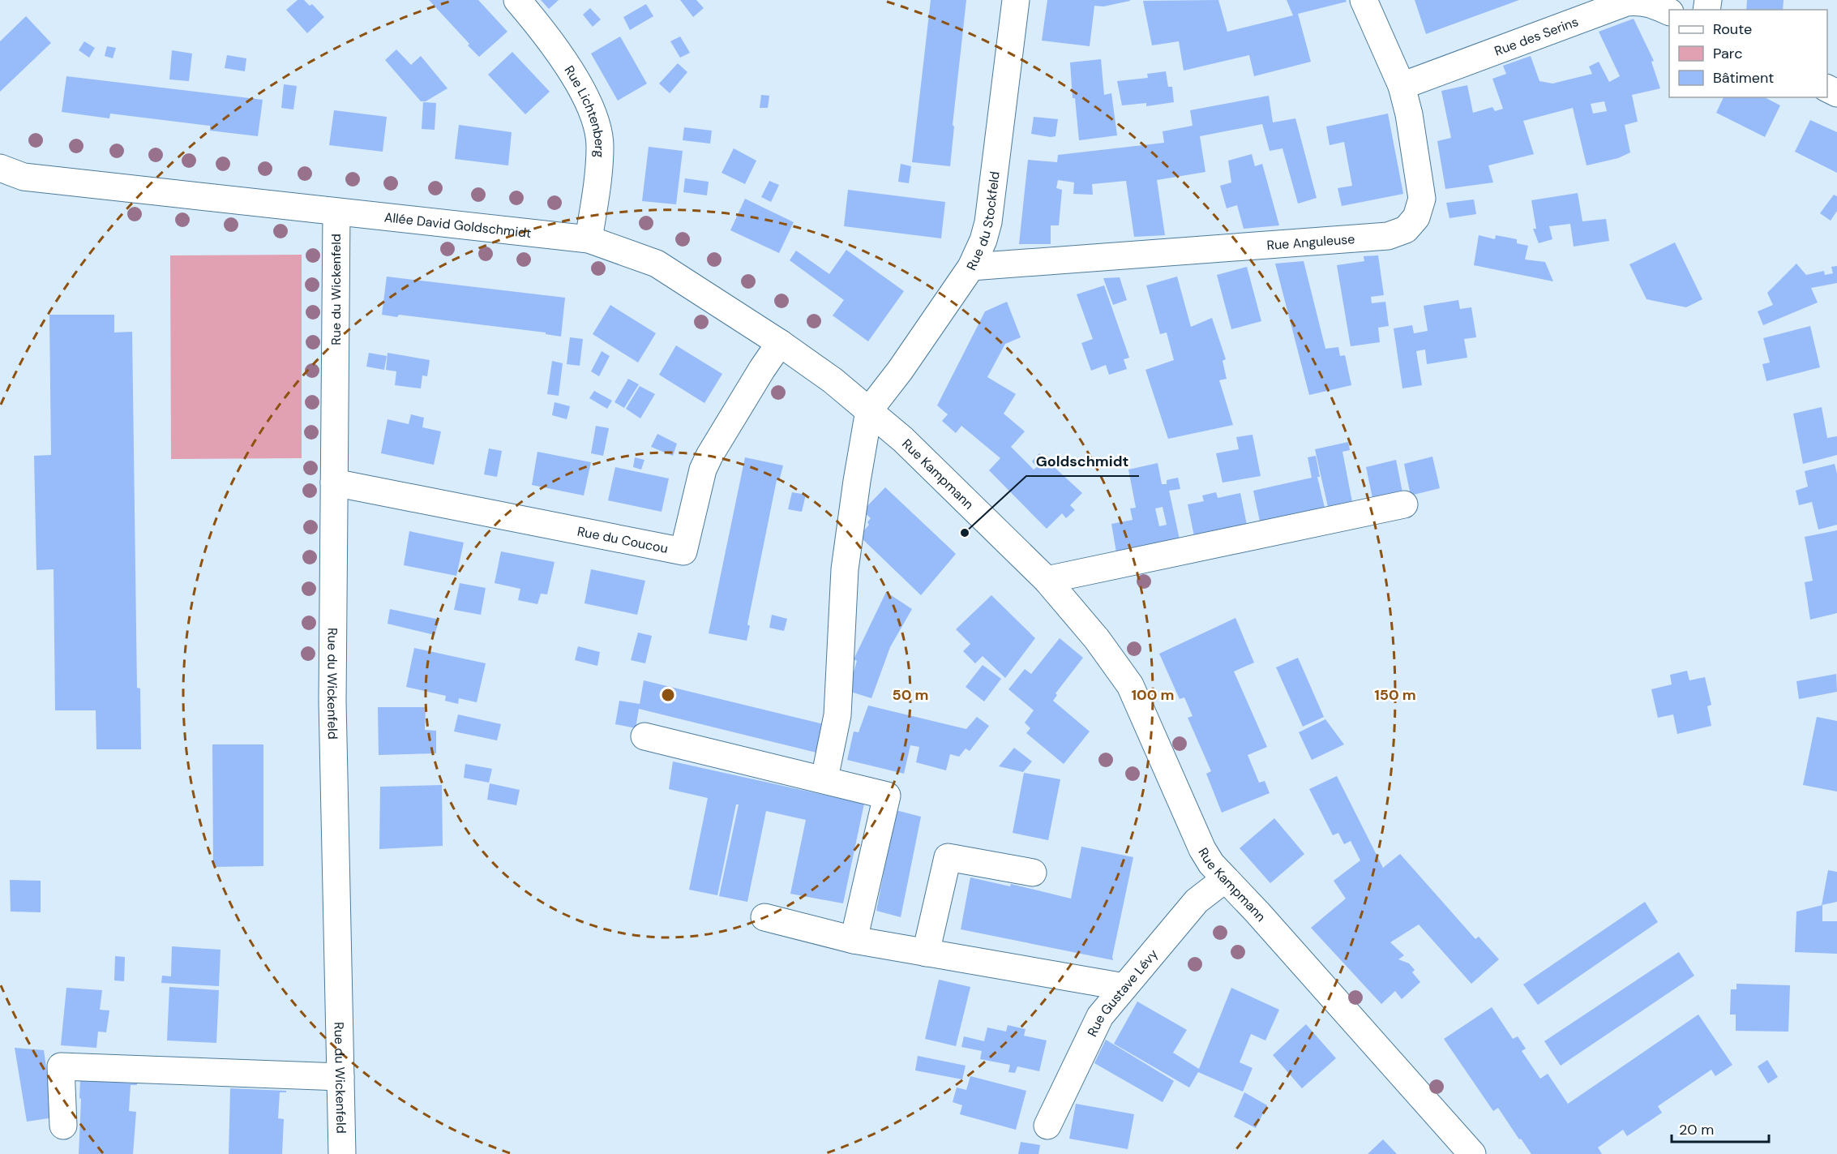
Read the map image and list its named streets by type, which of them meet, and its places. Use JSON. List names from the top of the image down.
{
  "streets": {
    "street": [
      "Rue des Serins",
      "Rue Lichtenberg",
      "Rue du Stockfeld",
      "Allée David Goldschmidt",
      "Rue Anguleuse",
      "Rue du Wickenfeld",
      "Rue Kampmann",
      "Rue du Coucou",
      "Rue Gustave Lévy"
    ]
  },
  "crossings": [
    ["Rue des Serins", "Rue Anguleuse"],
    ["Rue Lichtenberg", "Allée David Goldschmidt"],
    ["Rue du Stockfeld", "Allée David Goldschmidt"],
    ["Rue du Stockfeld", "Rue Anguleuse"],
    ["Rue du Stockfeld", "Rue Kampmann"],
    ["Allée David Goldschmidt", "Rue du Wickenfeld"],
    ["Allée David Goldschmidt", "Rue Kampmann"],
    ["Allée David Goldschmidt", "Rue du Coucou"],
    ["Rue du Wickenfeld", "Rue du Coucou"],
    ["Rue Kampmann", "Rue Gustave Lévy"]
  ],
  "places": ["Goldschmidt"],
  "legend": ["Route", "Parc", "Bâtiment"],
  "scale_bar": "20 m",
  "rings": ["50 m", "100 m", "150 m"]
}
